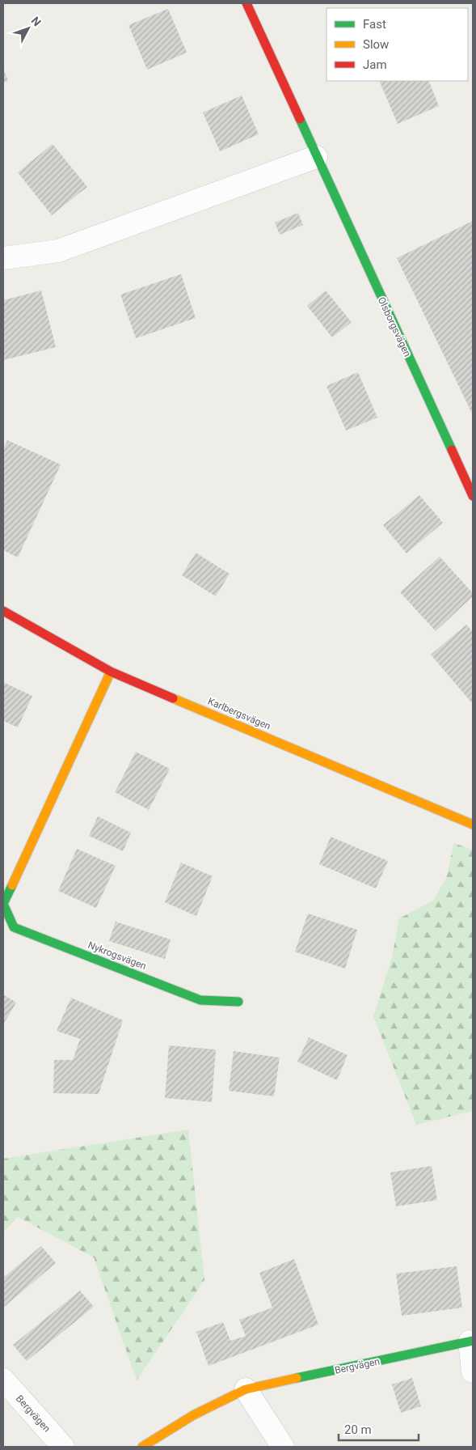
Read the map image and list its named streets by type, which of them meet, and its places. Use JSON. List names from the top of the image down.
{
  "streets": {
    "street": [
      "Olsborgsvägen",
      "Karlbergsvägen",
      "Nykrogsvägen",
      "Bergvägen"
    ]
  },
  "crossings": [
    ["Karlbergsvägen", "Nykrogsvägen"]
  ],
  "legend": ["Fast", "Slow", "Jam"],
  "scale_bar": "20 m",
  "north": "top right"
}
